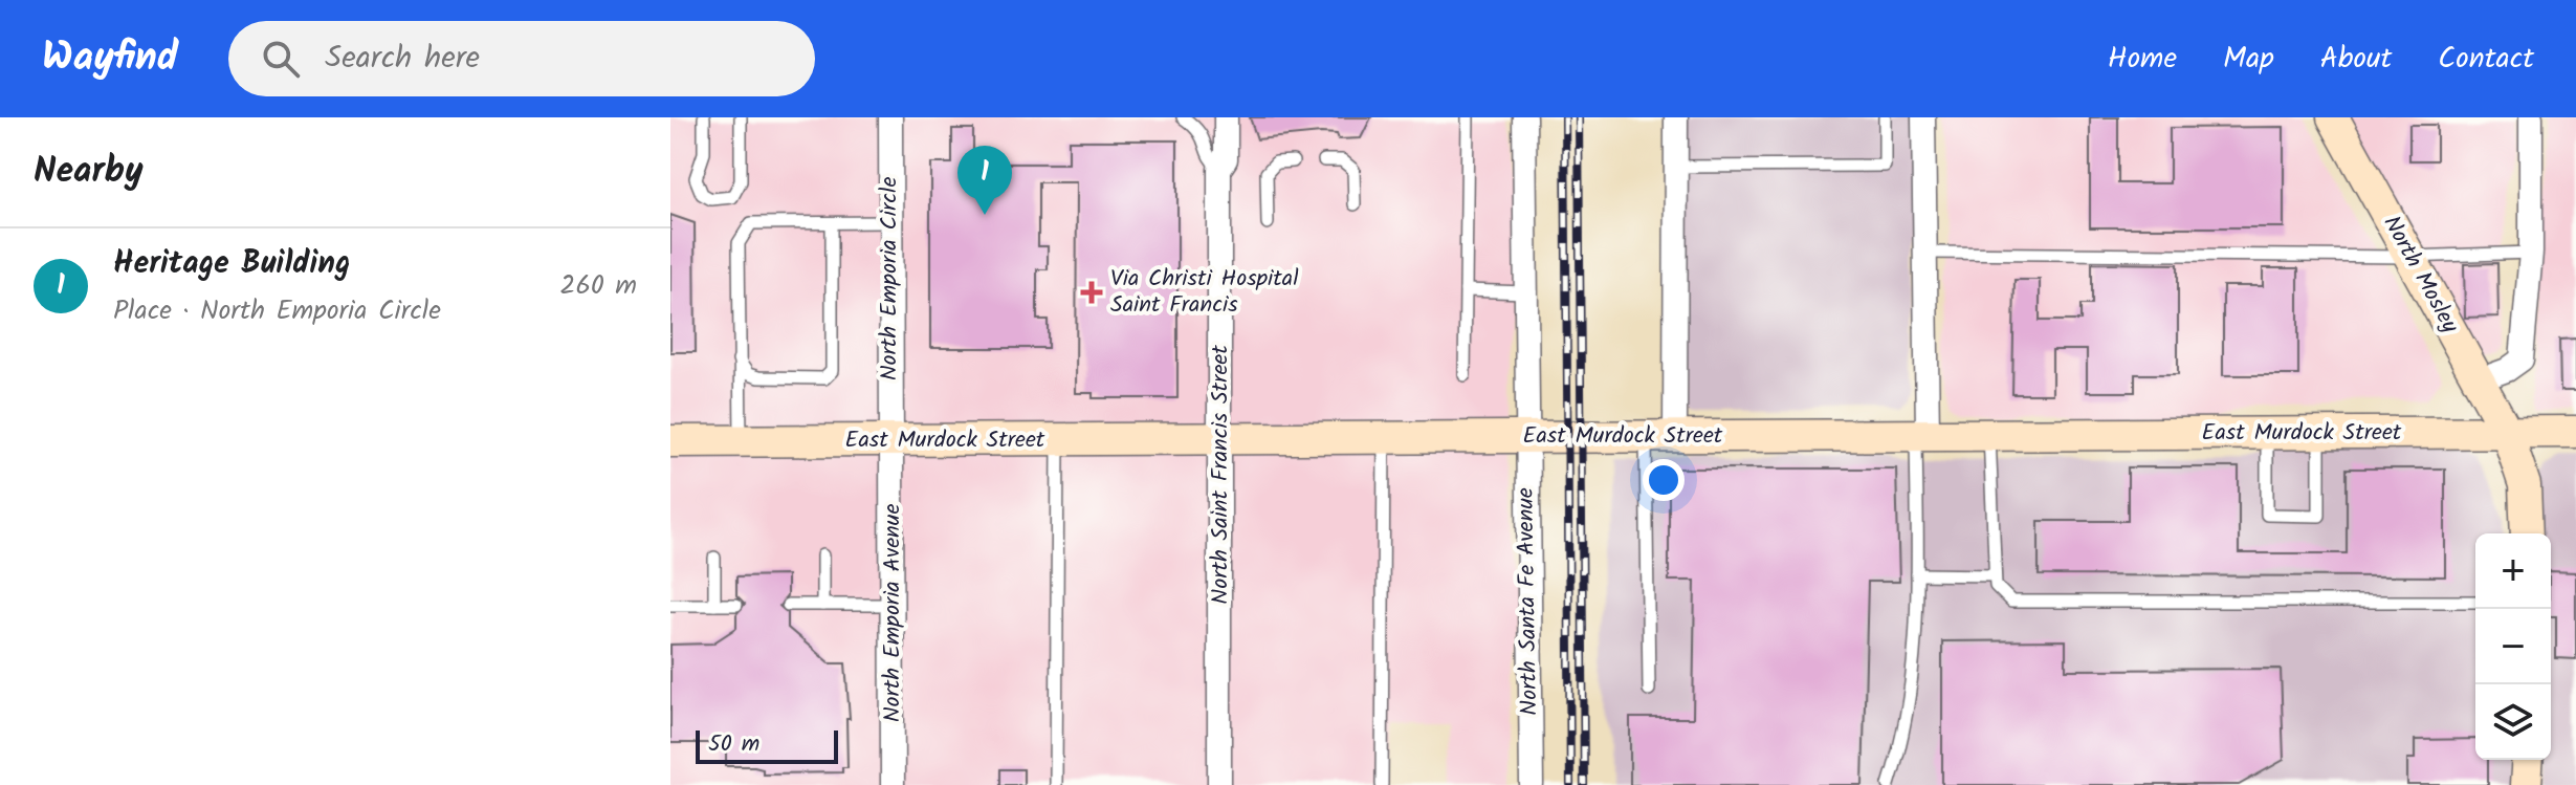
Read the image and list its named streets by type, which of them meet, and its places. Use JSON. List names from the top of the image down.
{
  "streets": {
    "street": [
      "North Mosley",
      "North Emporia Circle",
      "East Murdock Street",
      "North Saint Francis Street",
      "North Santa Fe Avenue",
      "North Emporia Avenue"
    ]
  },
  "crossings": [
    ["North Mosley", "East Murdock Street"],
    ["North Emporia Circle", "East Murdock Street"],
    ["North Emporia Circle", "North Emporia Avenue"],
    ["East Murdock Street", "North Saint Francis Street"],
    ["East Murdock Street", "North Santa Fe Avenue"],
    ["East Murdock Street", "North Emporia Avenue"]
  ],
  "places": {
    "health": ["Via Christi Hospital Saint Francis"]
  },
  "scale_bar": "50 m",
  "page": {
    "header": "Wayfind",
    "search": "Search here",
    "nav": [
      "Home",
      "Map",
      "About",
      "Contact"
    ],
    "heading": "Nearby",
    "pins": "1",
    "list": [
      {
        "mark": "1",
        "name": "Heritage Building",
        "note": "Place · North Emporia Circle",
        "value": "260 m"
      }
    ],
    "map_buttons": ["+", "−"],
    "scale": "50 m"
  }
}
